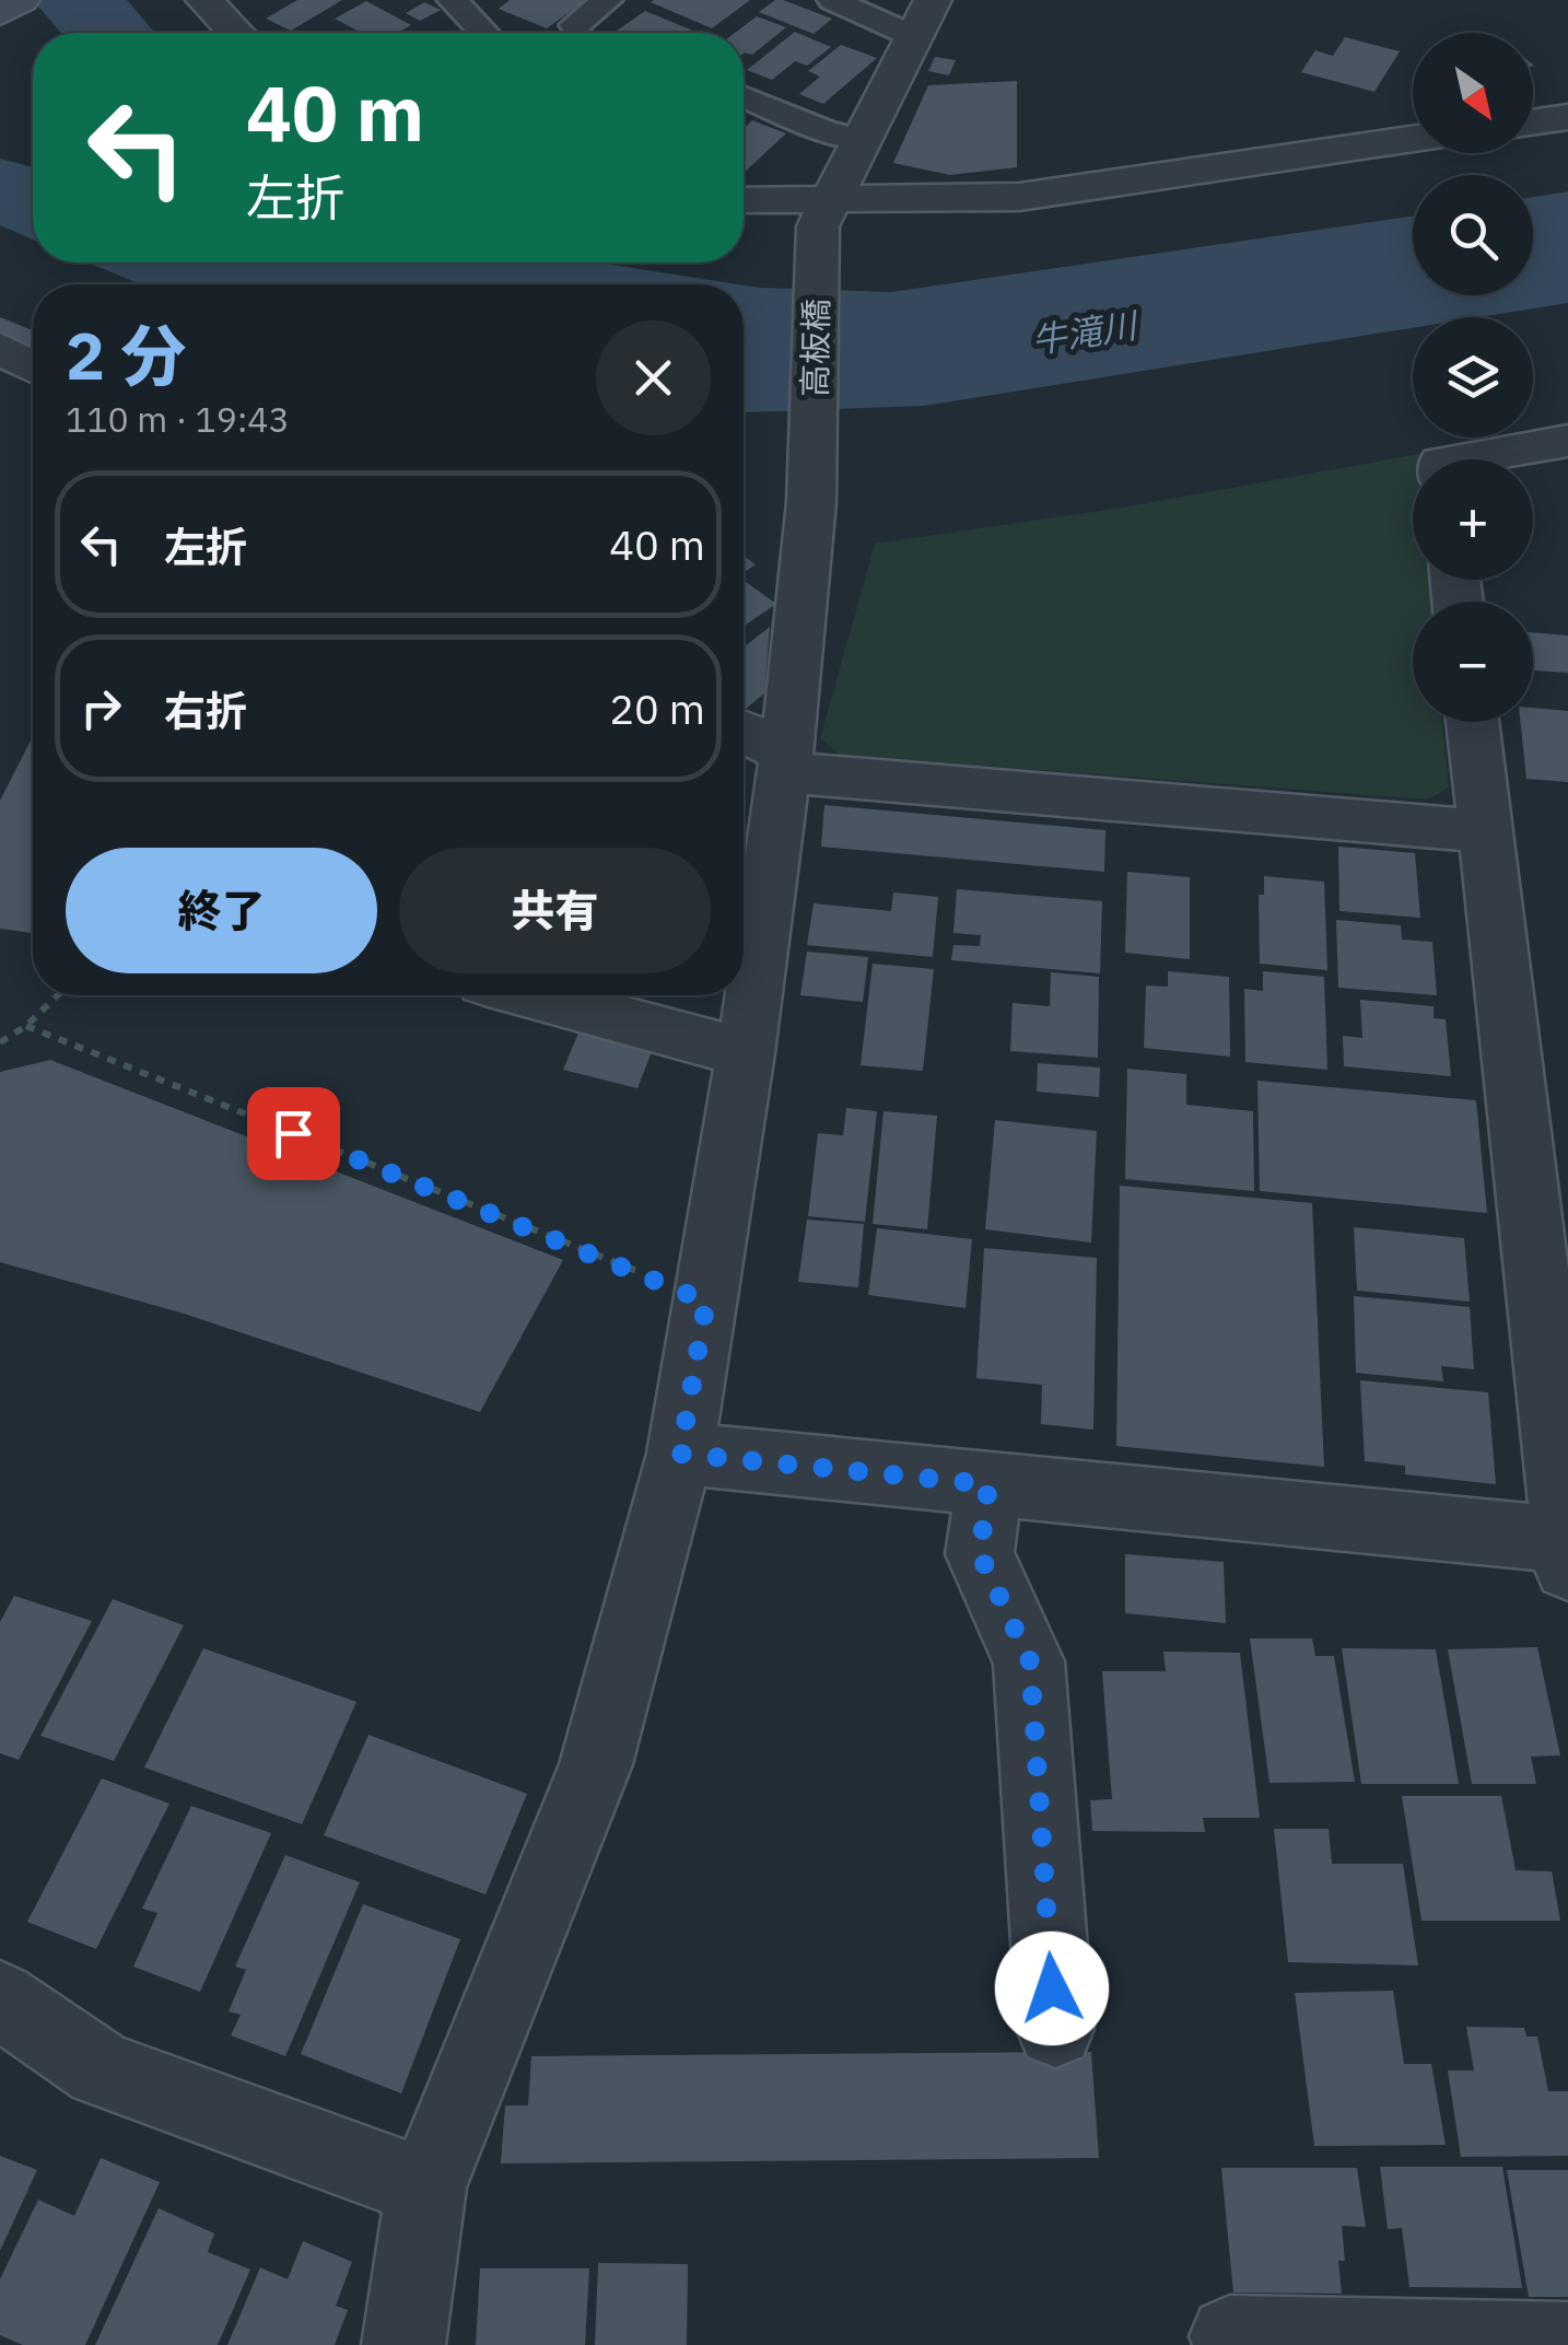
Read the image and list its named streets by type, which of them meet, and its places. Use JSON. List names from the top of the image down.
{
  "streets": {
    "street": ["高板橋"]
  },
  "water": ["牛滝川"],
  "north": "bottom right",
  "page": {
    "map_buttons": ["+", "−"],
    "turn": ["40 m", "左折"],
    "heading": ["2 分", "110 m · 19:43"],
    "list": [
      {
        "name": "左折",
        "value": "40 m"
      },
      {
        "name": "右折",
        "value": "20 m"
      }
    ],
    "buttons": ["終了", "共有"]
  }
}
